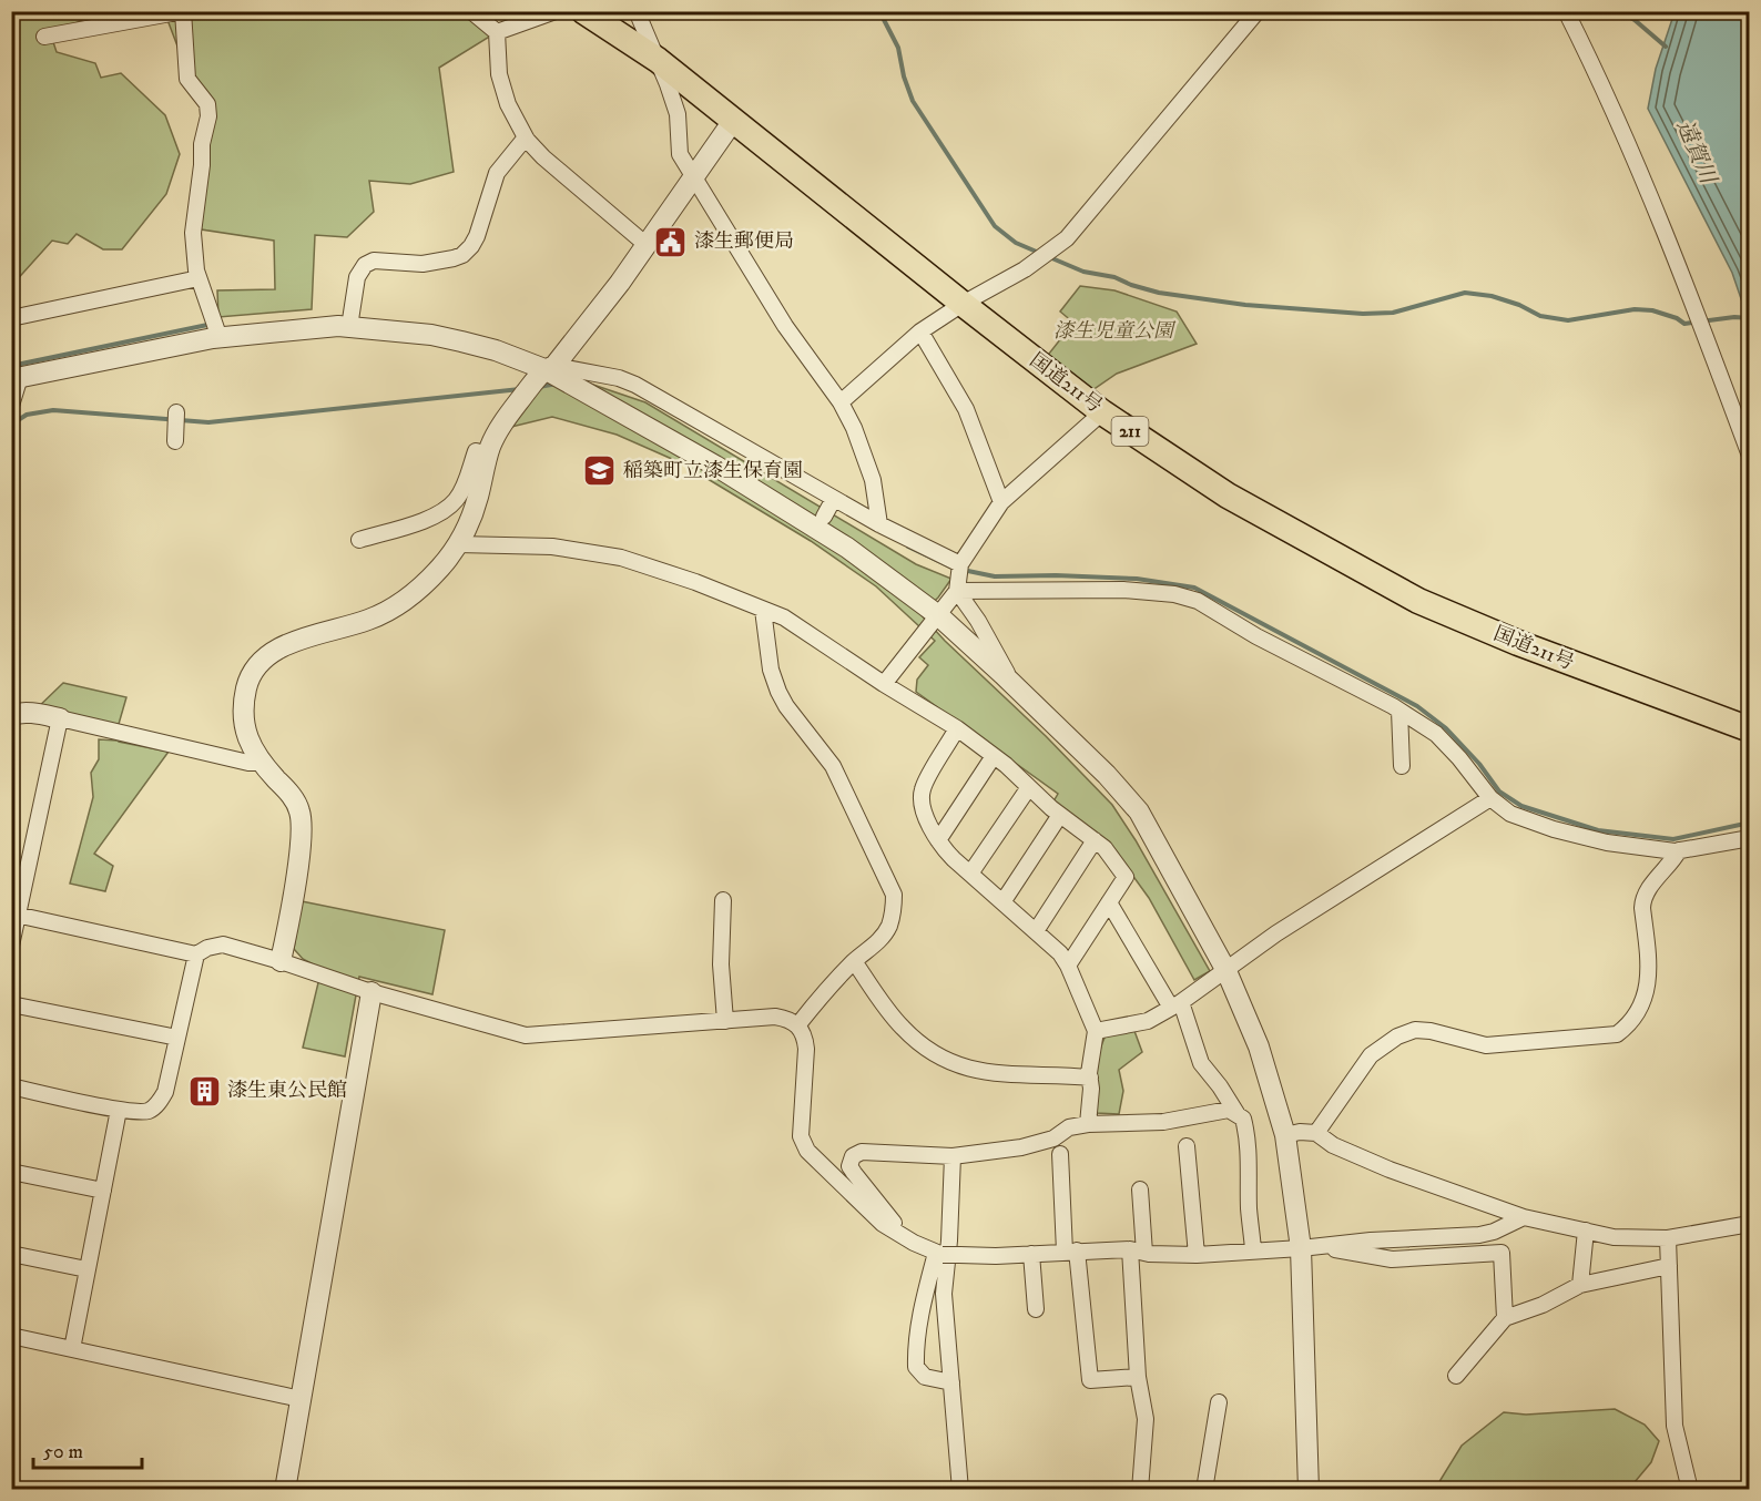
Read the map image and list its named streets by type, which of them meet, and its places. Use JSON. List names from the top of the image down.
{
  "streets": {
    "highway": ["国道211号", "211"]
  },
  "water": ["遠賀川"],
  "parks": ["漆生児童公園"],
  "places": {
    "public building": ["漆生郵便局"],
    "school or university": ["稲築町立漆生保育園"],
    "building": ["漆生東公民館"]
  },
  "scale_bar": "50 m"
}
